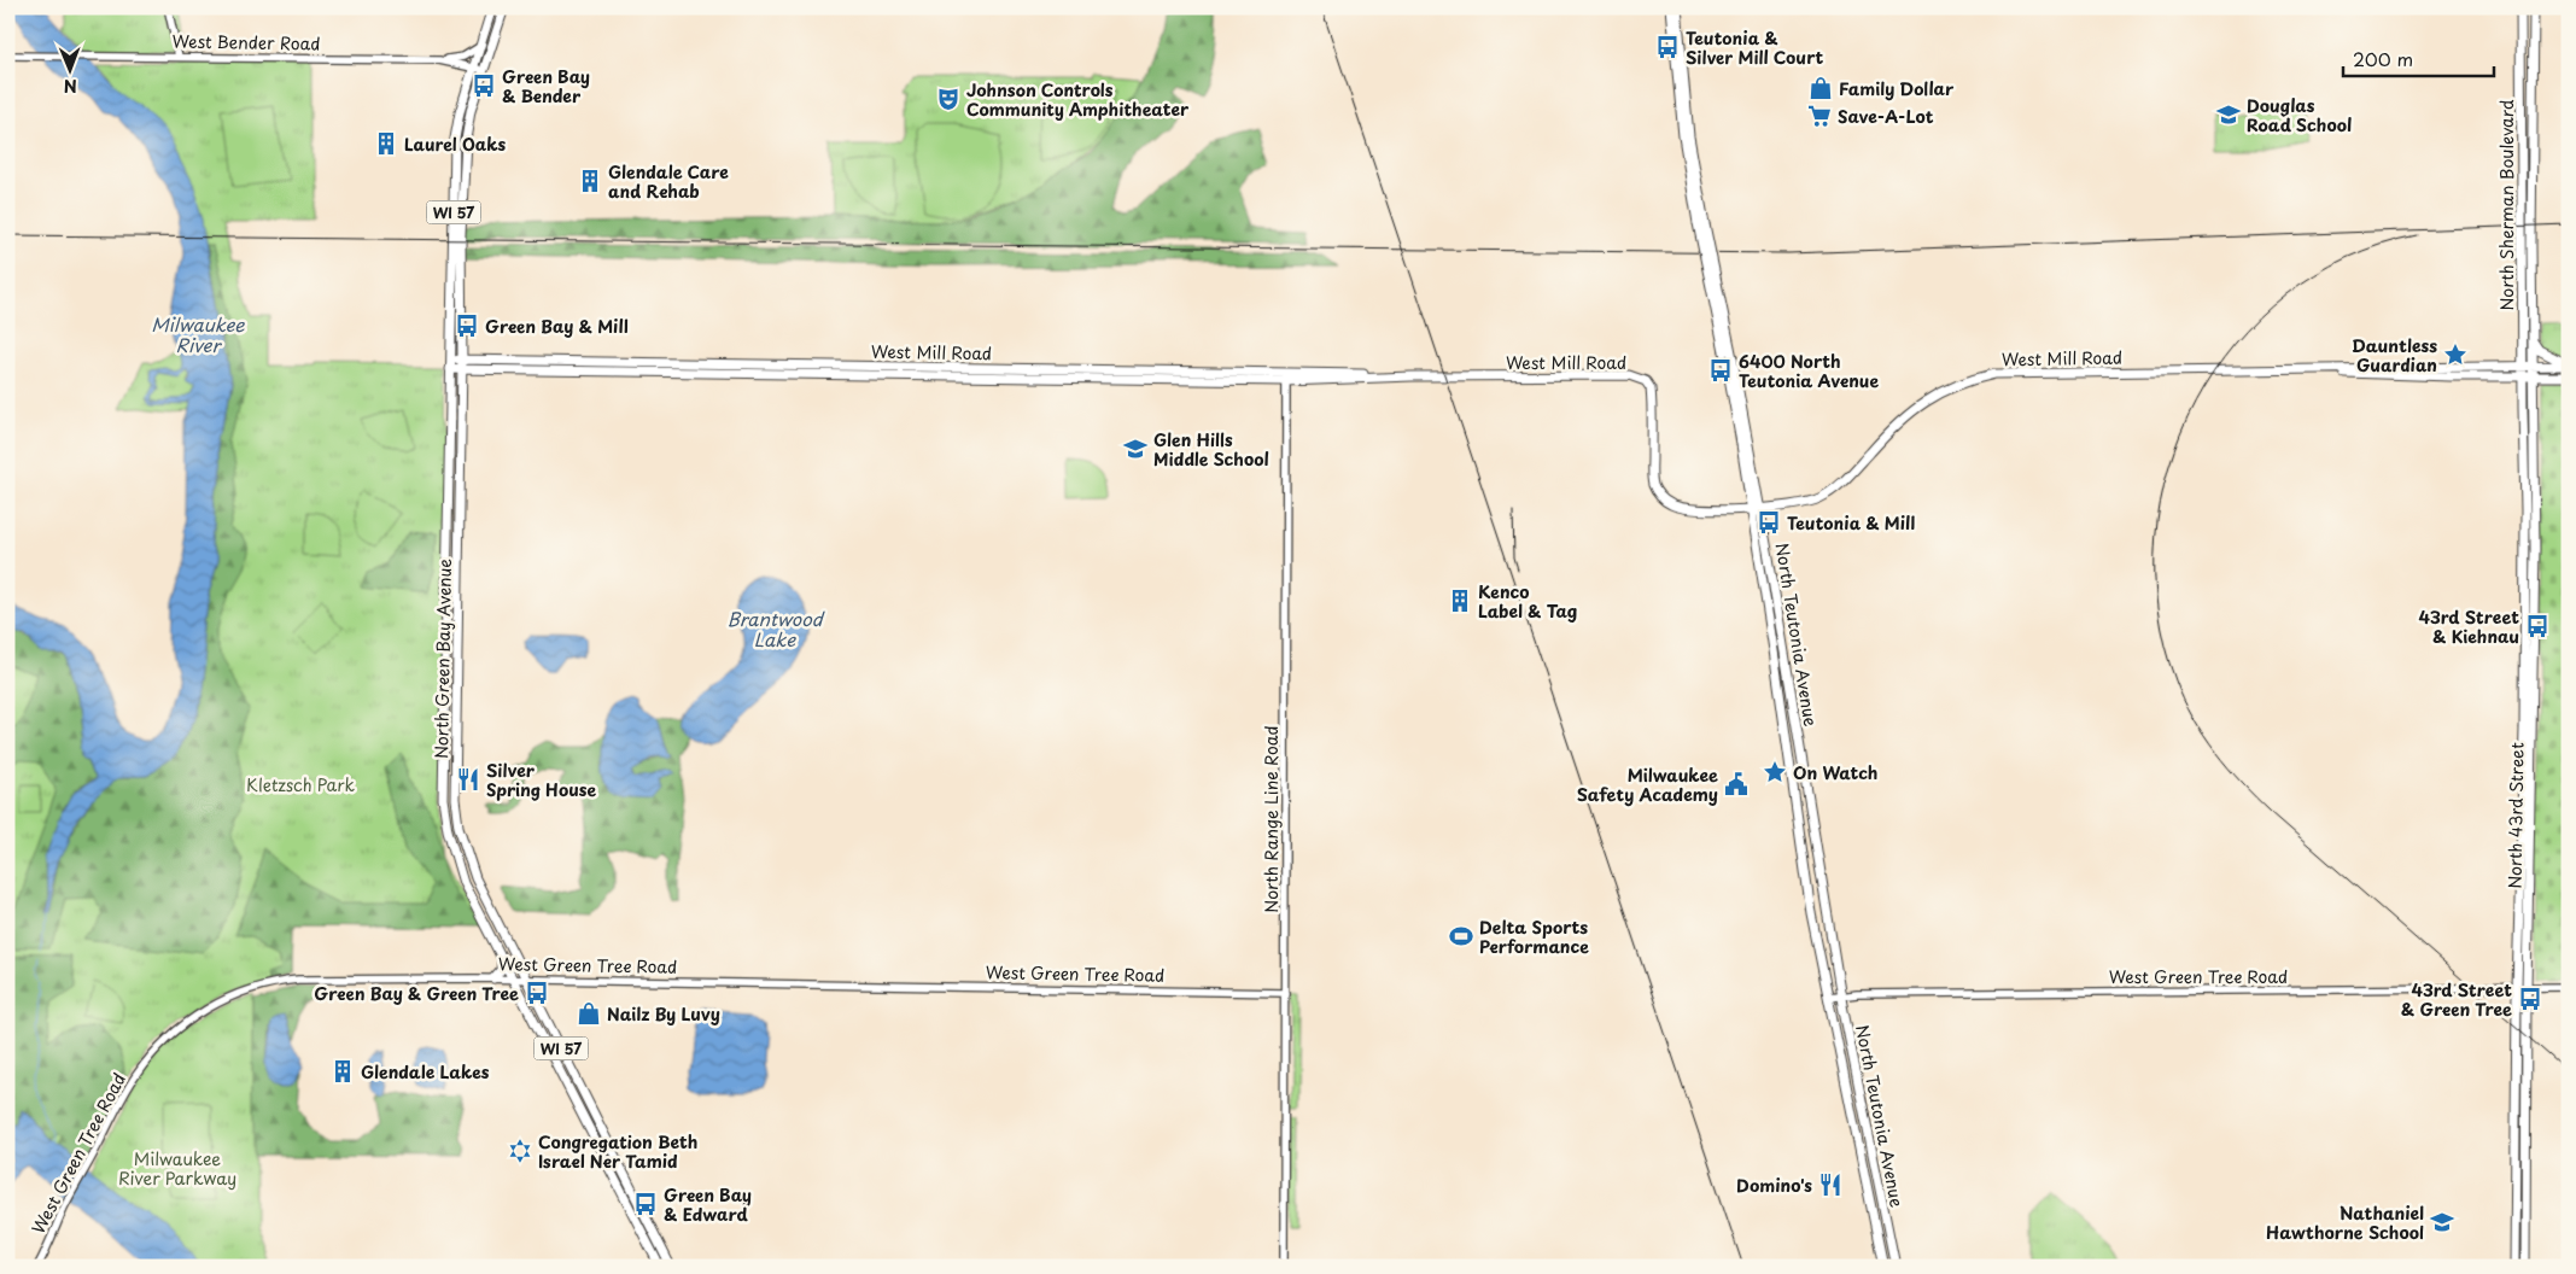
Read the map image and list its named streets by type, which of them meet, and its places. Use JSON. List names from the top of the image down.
{
  "streets": {
    "main road": [
      "North Sherman Boulevard",
      "WI 57",
      "West Mill Road",
      "North Teutonia Avenue",
      "North Green Bay Avenue",
      "North 43rd Street"
    ],
    "street": ["West Bender Road", "North Range Line Road", "West Green Tree Road"]
  },
  "crossings": [
    ["West Bender Road", "North Green Bay Avenue"],
    ["North Sherman Boulevard", "West Mill Road"],
    ["North Sherman Boulevard", "North 43rd Street"],
    ["West Mill Road", "North Teutonia Avenue"],
    ["West Mill Road", "North Green Bay Avenue"],
    ["West Mill Road", "North 43rd Street"],
    ["West Mill Road", "North Range Line Road"],
    ["North Teutonia Avenue", "West Green Tree Road"],
    ["North Green Bay Avenue", "West Green Tree Road"],
    ["North 43rd Street", "West Green Tree Road"],
    ["North Range Line Road", "West Green Tree Road"]
  ],
  "water": ["Milwaukee River", "Brantwood Lake"],
  "parks": ["Kletzsch Park", "Milwaukee River Parkway"],
  "places": {
    "bus stop": [
      "Teutonia & Silver Mill Court",
      "Green Bay & Bender",
      "Green Bay & Mill",
      "6400 North Teutonia Avenue",
      "Teutonia & Mill",
      "43rd Street & Kiehnau",
      "Green Bay & Green Tree",
      "43rd Street & Green Tree",
      "Green Bay & Edward"
    ],
    "shop": ["Family Dollar", "Nailz By Luvy"],
    "theatre": ["Johnson Controls Community Amphitheater"],
    "school or university": ["Douglas Road School", "Glen Hills Middle School", "Nathaniel Hawthorne School"],
    "supermarket": ["Save-A-Lot"],
    "building": [
      "Laurel Oaks",
      "Glendale Care and Rehab",
      "Kenco Label & Tag",
      "Glendale Lakes"
    ],
    "place": ["Dauntless Guardian", "On Watch"],
    "restaurant": ["Silver Spring House", "Domino's"],
    "public building": ["Milwaukee Safety Academy"],
    "sports": ["Delta Sports Performance"],
    "synagogue": ["Congregation Beth Israel Ner Tamid"]
  },
  "scale_bar": "200 m",
  "north": "bottom"
}
